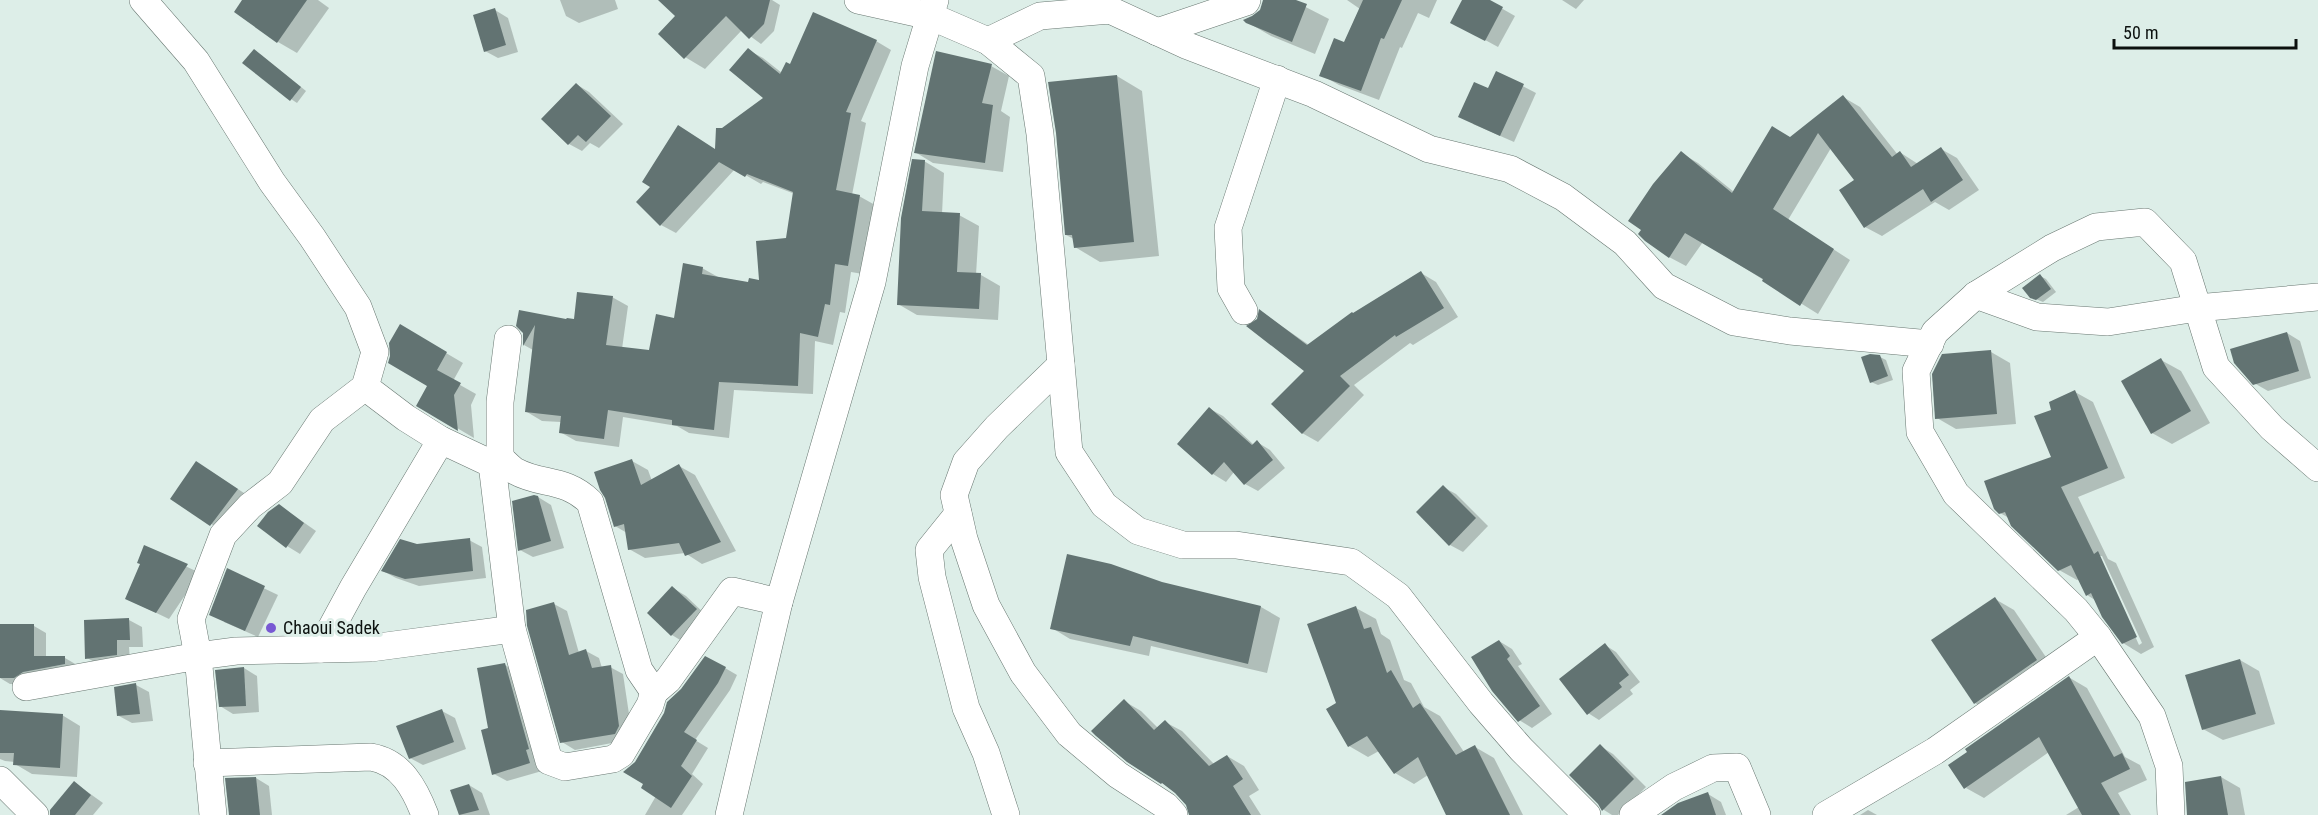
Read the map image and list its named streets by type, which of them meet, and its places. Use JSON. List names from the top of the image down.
{
  "places": ["Chaoui Sadek"],
  "scale_bar": "50 m"
}
